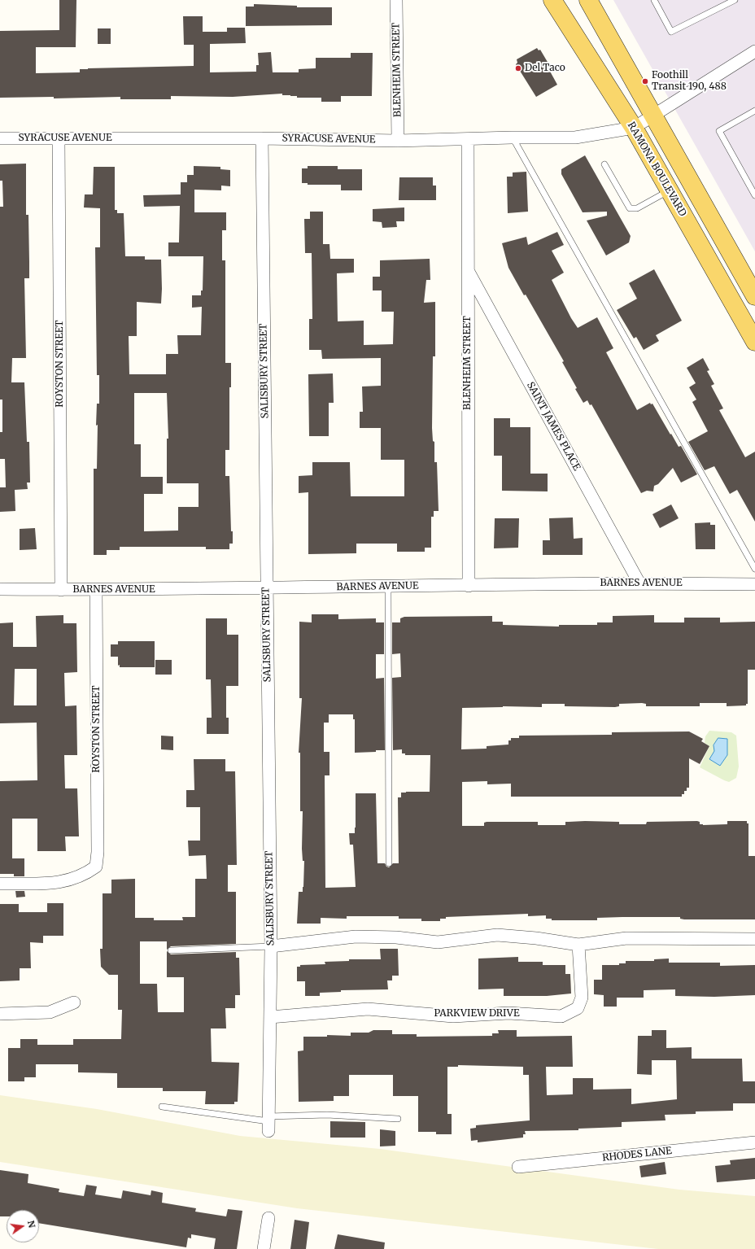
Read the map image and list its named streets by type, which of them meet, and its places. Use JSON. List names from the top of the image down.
{
  "streets": {
    "main road": ["RAMONA BOULEVARD"],
    "street": [
      "BLENHEIM STREET",
      "SYRACUSE AVENUE",
      "ROYSTON STREET",
      "SALISBURY STREET",
      "SAINT JAMES PLACE",
      "BARNES AVENUE",
      "PARKVIEW DRIVE",
      "RHODES LANE"
    ]
  },
  "crossings": [
    ["BLENHEIM STREET", "SYRACUSE AVENUE"],
    ["BLENHEIM STREET", "SAINT JAMES PLACE"],
    ["BLENHEIM STREET", "BARNES AVENUE"],
    ["SYRACUSE AVENUE", "RAMONA BOULEVARD"],
    ["SYRACUSE AVENUE", "ROYSTON STREET"],
    ["SYRACUSE AVENUE", "SALISBURY STREET"],
    ["ROYSTON STREET", "BARNES AVENUE"],
    ["SALISBURY STREET", "BARNES AVENUE"],
    ["SALISBURY STREET", "PARKVIEW DRIVE"],
    ["SAINT JAMES PLACE", "BARNES AVENUE"]
  ],
  "places": ["Del Taco", "Foothill Transit 190, 488"],
  "north": "right"
}
